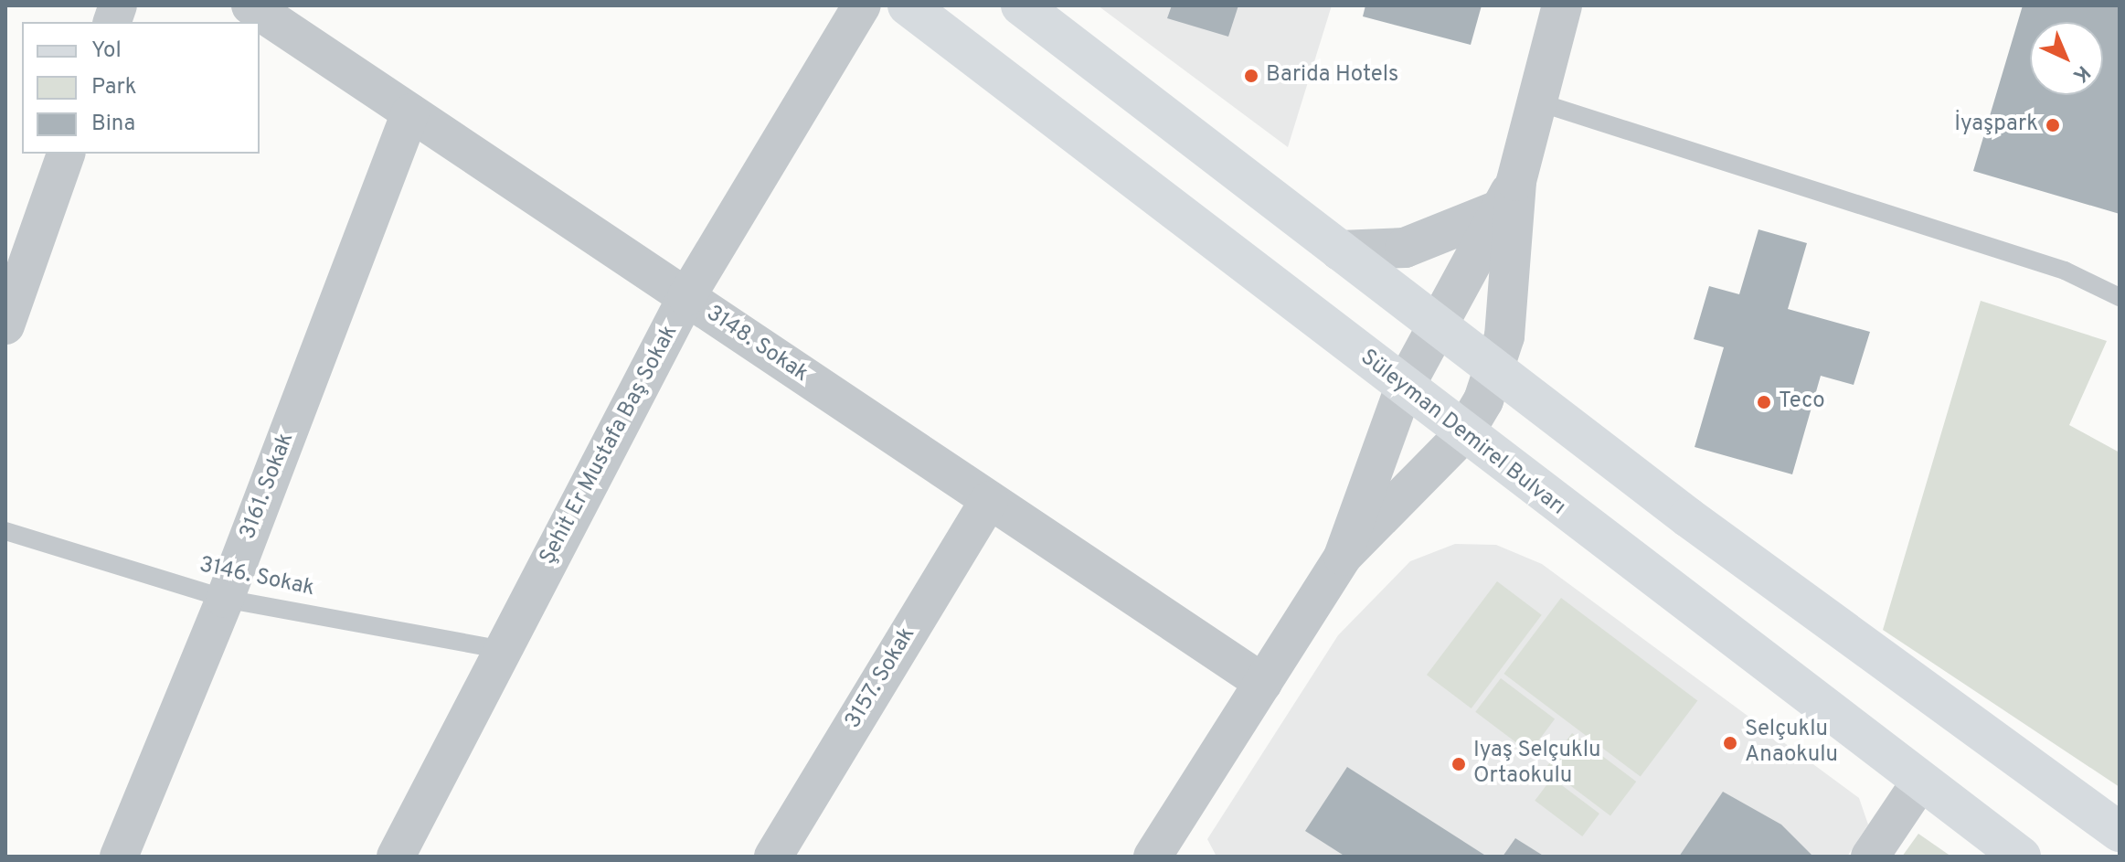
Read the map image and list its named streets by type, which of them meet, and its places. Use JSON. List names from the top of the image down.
{
  "streets": {
    "main road": ["Süleyman Demirel Bulvarı"],
    "street": [
      "3148. Sokak",
      "Şehit Er Mustafa Baş Sokak",
      "3161. Sokak",
      "3157. Sokak"
    ],
    "lane": ["3146. Sokak"]
  },
  "crossings": [
    ["3148. Sokak", "Şehit Er Mustafa Baş Sokak"],
    ["3148. Sokak", "3161. Sokak"],
    ["3148. Sokak", "3157. Sokak"],
    ["Şehit Er Mustafa Baş Sokak", "3146. Sokak"],
    ["3161. Sokak", "3146. Sokak"]
  ],
  "places": [
    "Barida Hotels",
    "İyaşpark",
    "Teco",
    "Selçuklu Anaokulu",
    "Iyaş Selçuklu Ortaokulu"
  ],
  "legend": ["Yol", "Park", "Bina"],
  "north": "bottom right"
}
